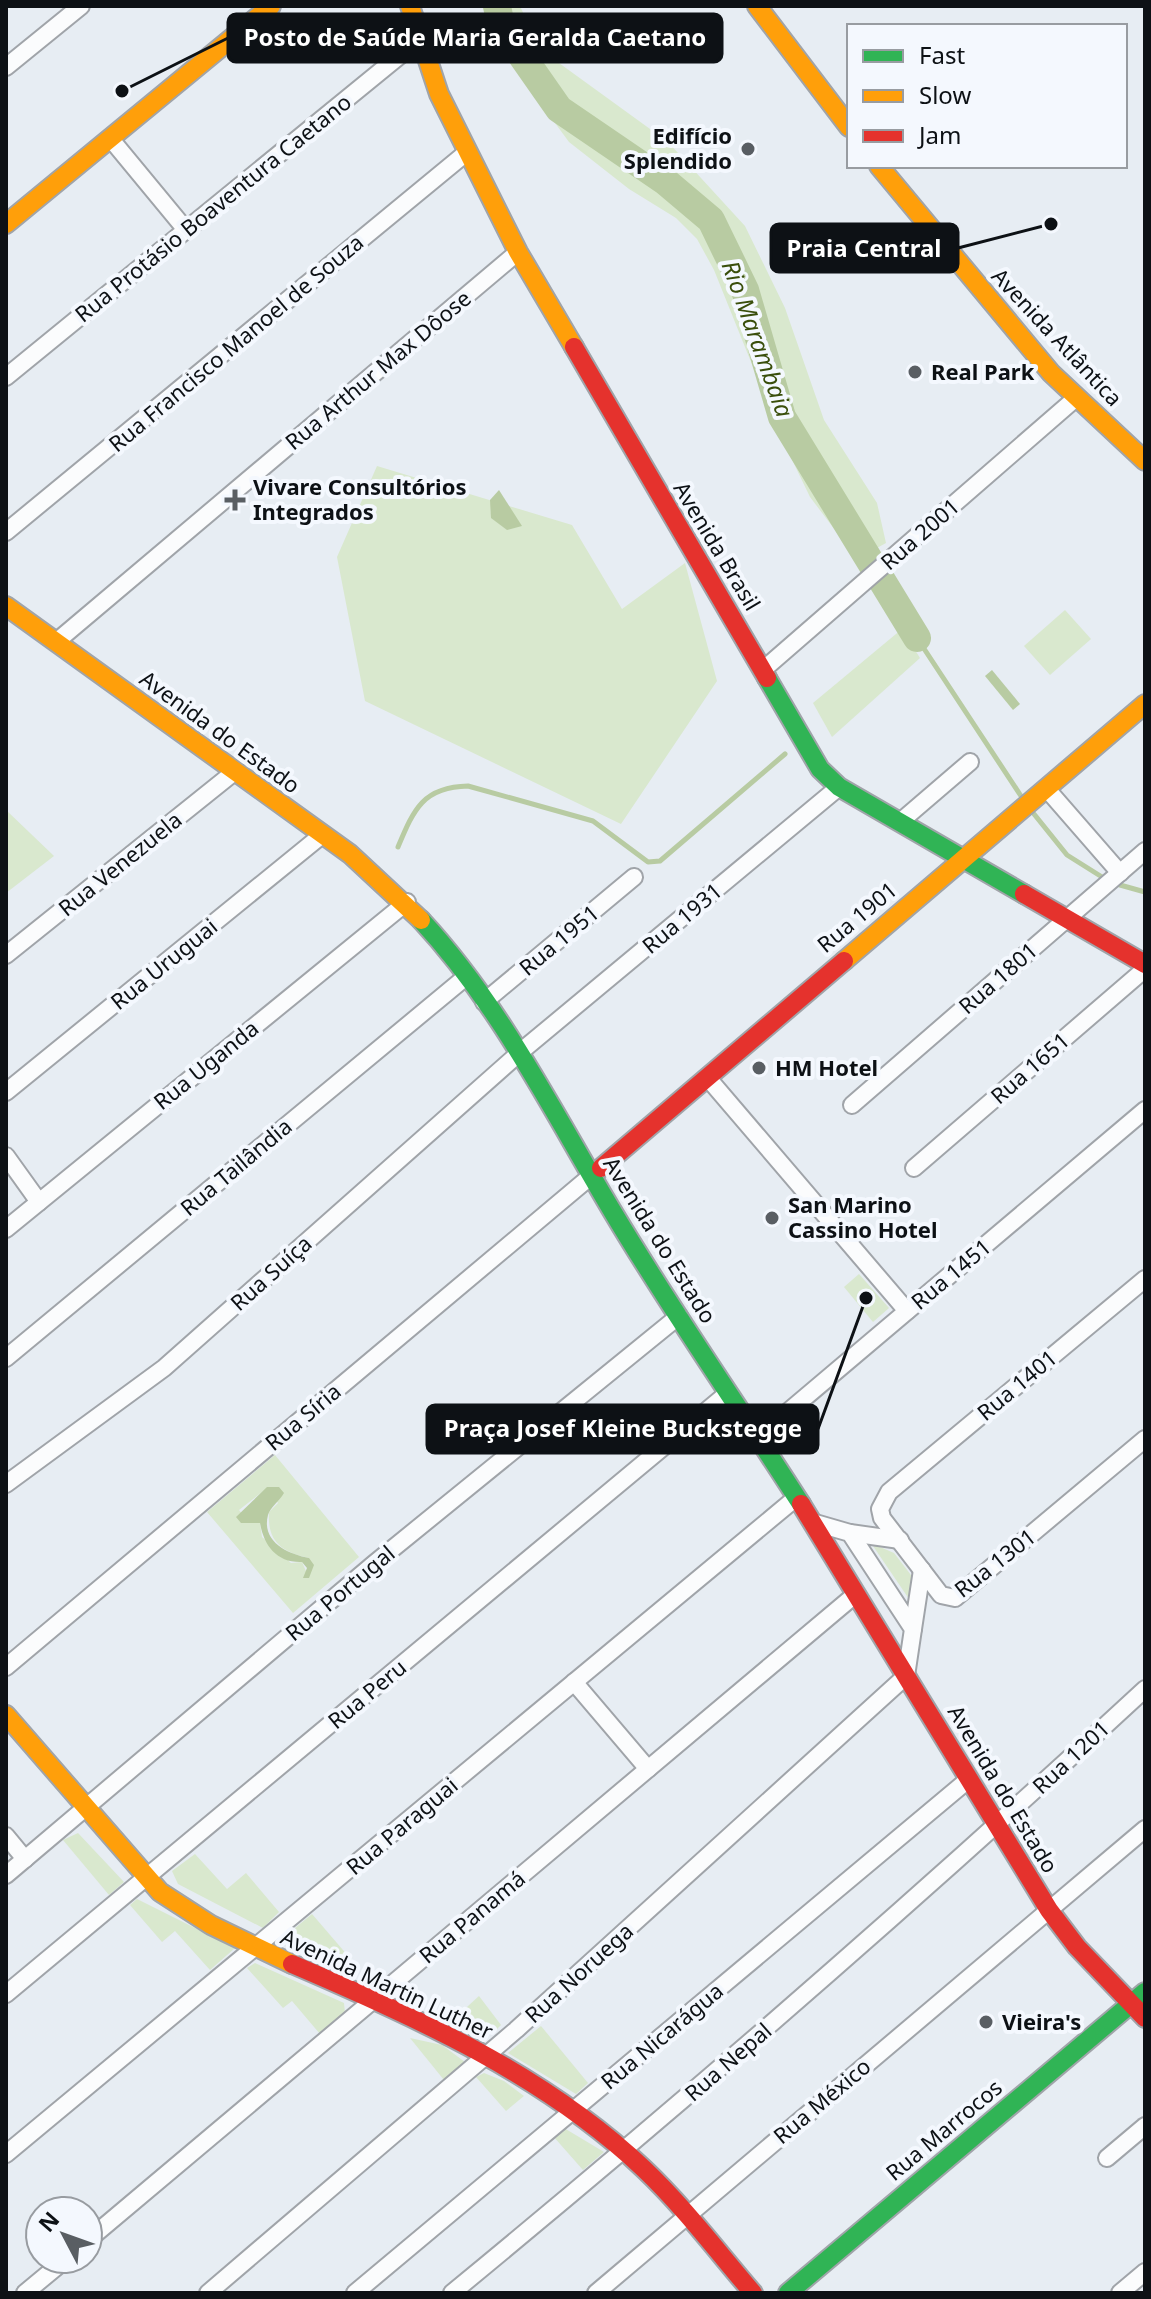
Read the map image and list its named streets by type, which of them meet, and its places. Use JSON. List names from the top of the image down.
{
  "streets": {
    "main road": [
      "Avenida Atlântica",
      "Avenida Brasil",
      "Avenida do Estado",
      "Rua 1901",
      "Avenida Martin Luther",
      "Rua Marrocos"
    ],
    "street": [
      "Rua Protásio Boaventura Caetano",
      "Rua Francisco Manoel de Souza",
      "Rua Arthur Max Dôose",
      "Rua 2001",
      "Rua Venezuela",
      "Rua 1931",
      "Rua 1951",
      "Rua Uruguai",
      "Rua 1801",
      "Rua Uganda",
      "Rua 1651",
      "Rua Tailândia",
      "Rua Suíça",
      "Rua 1451",
      "Rua 1401",
      "Rua Síria",
      "Rua 1301",
      "Rua Portugal",
      "Rua Peru",
      "Rua 1201",
      "Rua Paraguai",
      "Rua Panamá",
      "Rua Noruega",
      "Rua Nicarágua",
      "Rua Nepal",
      "Rua México"
    ]
  },
  "crossings": [
    ["Rua Protásio Boaventura Caetano", "Avenida Brasil"],
    ["Avenida Atlântica", "Rua 2001"],
    ["Rua Francisco Manoel de Souza", "Avenida Brasil"],
    ["Rua Arthur Max Dôose", "Avenida Brasil"],
    ["Rua Arthur Max Dôose", "Avenida do Estado"],
    ["Rua 2001", "Avenida Brasil"],
    ["Avenida Brasil", "Rua 1901"],
    ["Avenida Brasil", "Rua 1931"],
    ["Avenida Brasil", "Rua 1801"],
    ["Avenida Brasil", "Rua 1651"],
    ["Avenida do Estado", "Rua Venezuela"],
    ["Avenida do Estado", "Rua 1901"],
    ["Avenida do Estado", "Rua 1931"],
    ["Avenida do Estado", "Rua 1951"],
    ["Avenida do Estado", "Rua Uruguai"],
    ["Avenida do Estado", "Rua Uganda"],
    ["Avenida do Estado", "Rua Tailândia"],
    ["Avenida do Estado", "Rua Suíça"],
    ["Avenida do Estado", "Rua 1451"],
    ["Avenida do Estado", "Rua Síria"],
    ["Avenida do Estado", "Rua Portugal"],
    ["Avenida do Estado", "Rua Peru"],
    ["Avenida do Estado", "Rua 1201"],
    ["Avenida do Estado", "Rua Paraguai"],
    ["Avenida do Estado", "Rua Panamá"],
    ["Avenida do Estado", "Rua Noruega"],
    ["Avenida do Estado", "Rua Nicarágua"],
    ["Avenida do Estado", "Rua Nepal"],
    ["Avenida do Estado", "Rua México"],
    ["Avenida do Estado", "Rua Marrocos"],
    ["Rua 1901", "Rua Síria"],
    ["Rua 1931", "Rua Suíça"],
    ["Rua 1401", "Rua 1301"],
    ["Rua Portugal", "Avenida Martin Luther"],
    ["Rua Peru", "Avenida Martin Luther"],
    ["Rua 1201", "Rua Nepal"],
    ["Rua Paraguai", "Avenida Martin Luther"],
    ["Rua Panamá", "Avenida Martin Luther"],
    ["Rua Noruega", "Avenida Martin Luther"],
    ["Avenida Martin Luther", "Rua Nicarágua"],
    ["Avenida Martin Luther", "Rua Nepal"],
    ["Avenida Martin Luther", "Rua México"]
  ],
  "water": ["Rio Marambaia"],
  "places": {
    "other": [
      "Posto de Saúde Maria Geralda Caetano",
      "Edifício Splendido",
      "Praia Central",
      "Real Park",
      "HM Hotel",
      "San Marino Cassino Hotel",
      "Praça Josef Kleine Buckstegge",
      "Vieira's"
    ],
    "health": ["Vivare Consultórios Integrados"]
  },
  "legend": ["Fast", "Slow", "Jam"],
  "north": "top left"
}
